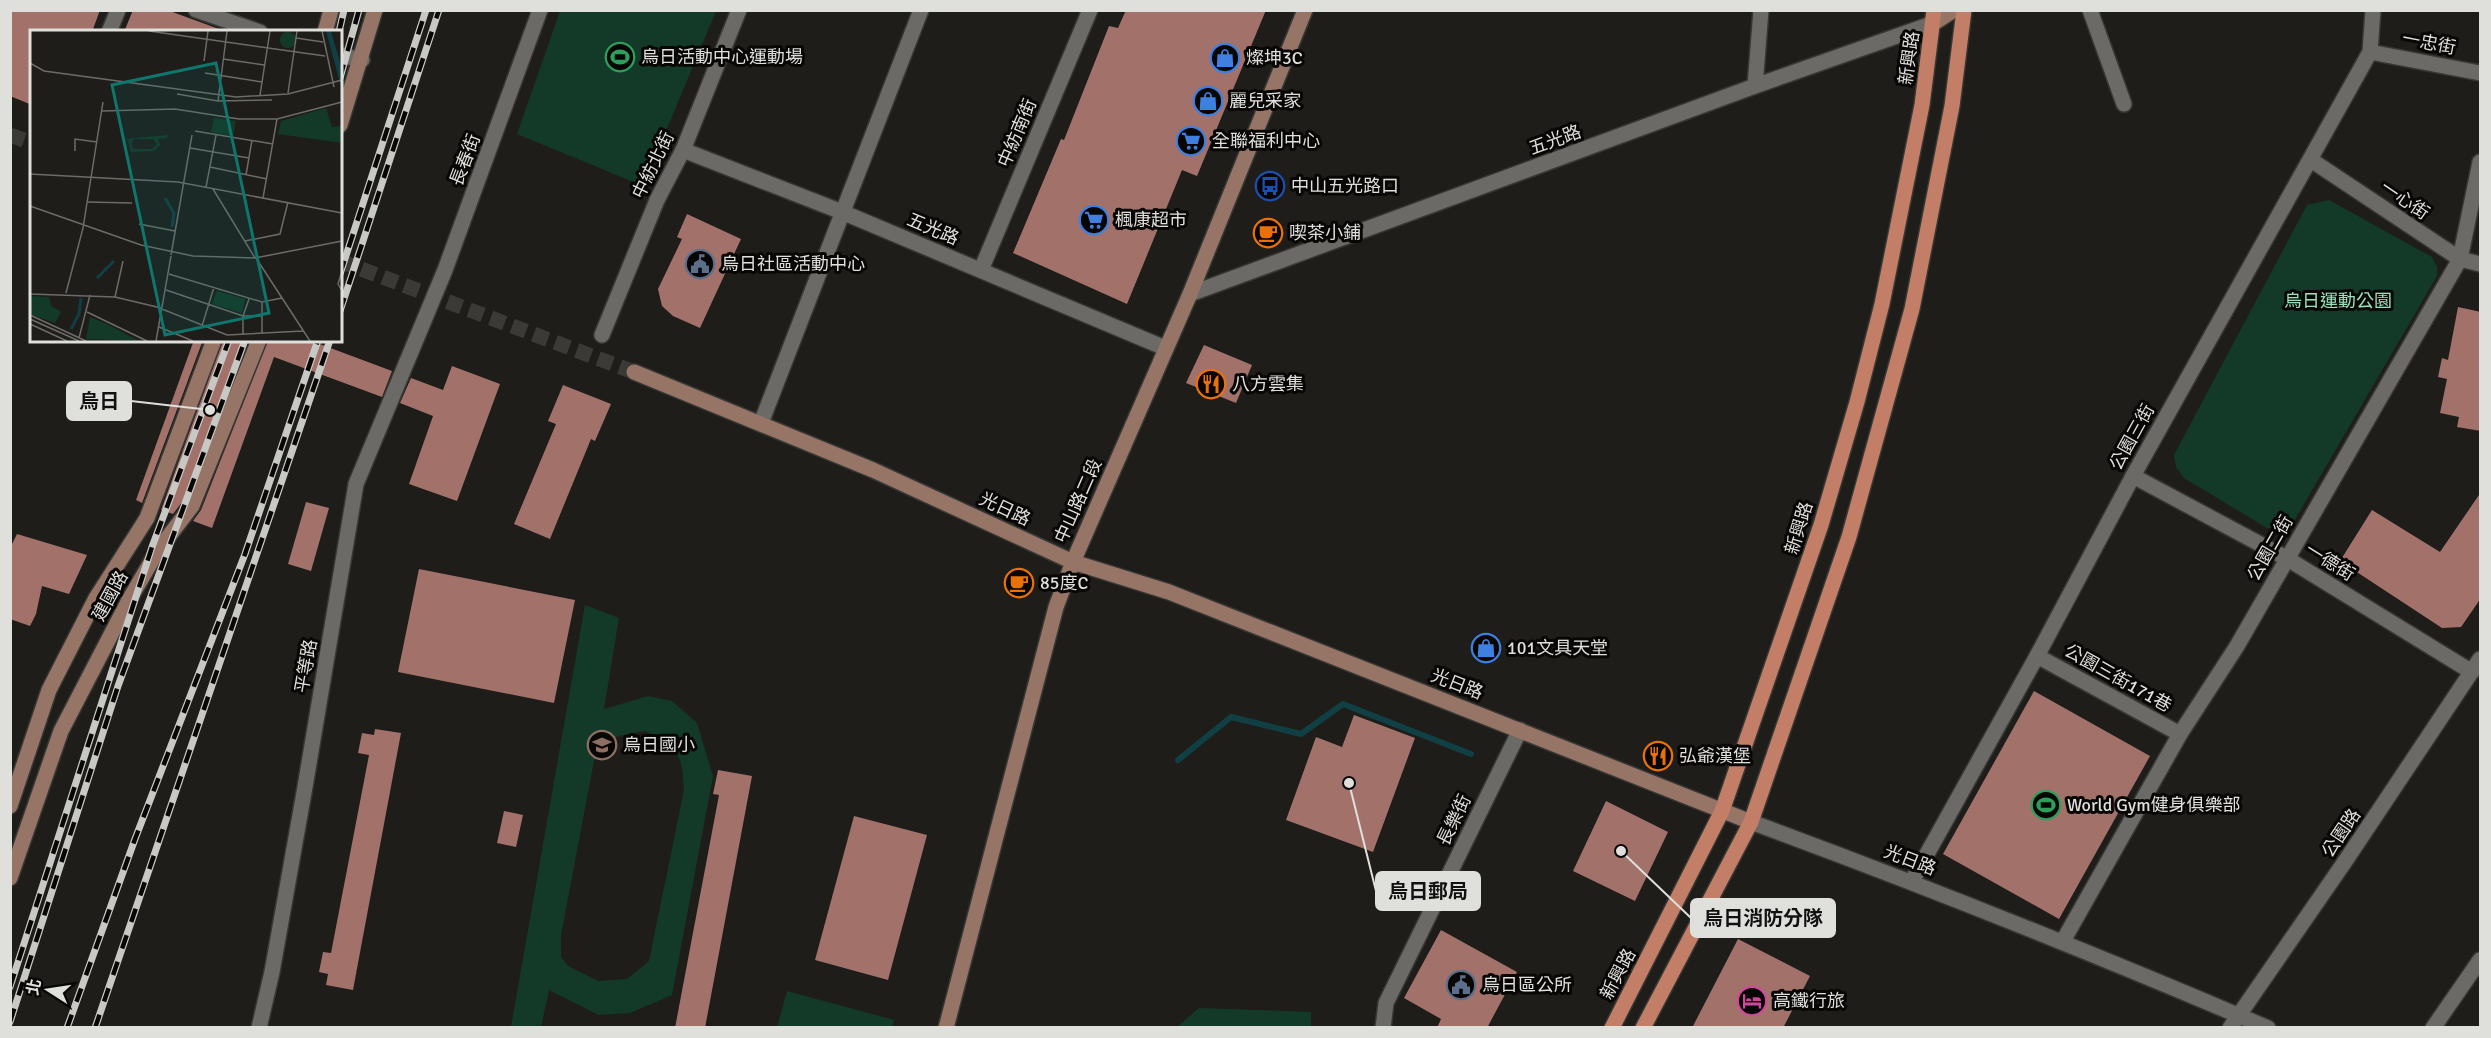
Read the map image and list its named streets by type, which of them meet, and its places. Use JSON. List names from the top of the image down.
{
  "streets": {
    "main road": [
      "新興路",
      "五光路",
      "中山路二段",
      "光日路",
      "建國路"
    ],
    "street": [
      "一忠街",
      "中紡南街",
      "長春街",
      "中紡北街",
      "一心街",
      "公園三街",
      "公園二街",
      "一德街",
      "平等路",
      "公園三街171巷",
      "長樂街",
      "公園路"
    ]
  },
  "crossings": [
    ["一忠街", "公園三街"],
    ["新興路", "五光路"],
    ["新興路", "光日路"],
    ["中紡南街", "五光路"],
    ["五光路", "中紡北街"],
    ["五光路", "中山路二段"],
    ["長春街", "平等路"],
    ["一心街", "公園三街"],
    ["一心街", "公園二街"],
    ["公園三街", "光日路"],
    ["公園三街", "一德街"],
    ["公園三街", "公園三街171巷"],
    ["中山路二段", "光日路"],
    ["光日路", "公園二街"],
    ["光日路", "長樂街"],
    ["光日路", "公園路"],
    ["公園二街", "一德街"],
    ["公園二街", "公園三街171巷"],
    ["一德街", "公園路"]
  ],
  "parks": ["烏日運動公園"],
  "places": {
    "sports": ["烏日活動中心運動場", "World Gym健身俱樂部"],
    "shop": ["燦坤3C", "麗兒采家", "101文具天堂"],
    "supermarket": ["全聯福利中心", "楓康超市"],
    "bus stop": ["中山五光路口"],
    "cafe": ["喫茶小鋪", "85度C"],
    "public building": ["烏日社區活動中心", "烏日區公所"],
    "restaurant": ["八方雲集", "弘爺漢堡"],
    "other": ["烏日", "烏日郵局", "烏日消防分隊"],
    "school or university": ["烏日國小"],
    "hotel": ["高鐵行旅"]
  },
  "north": "left"
}
